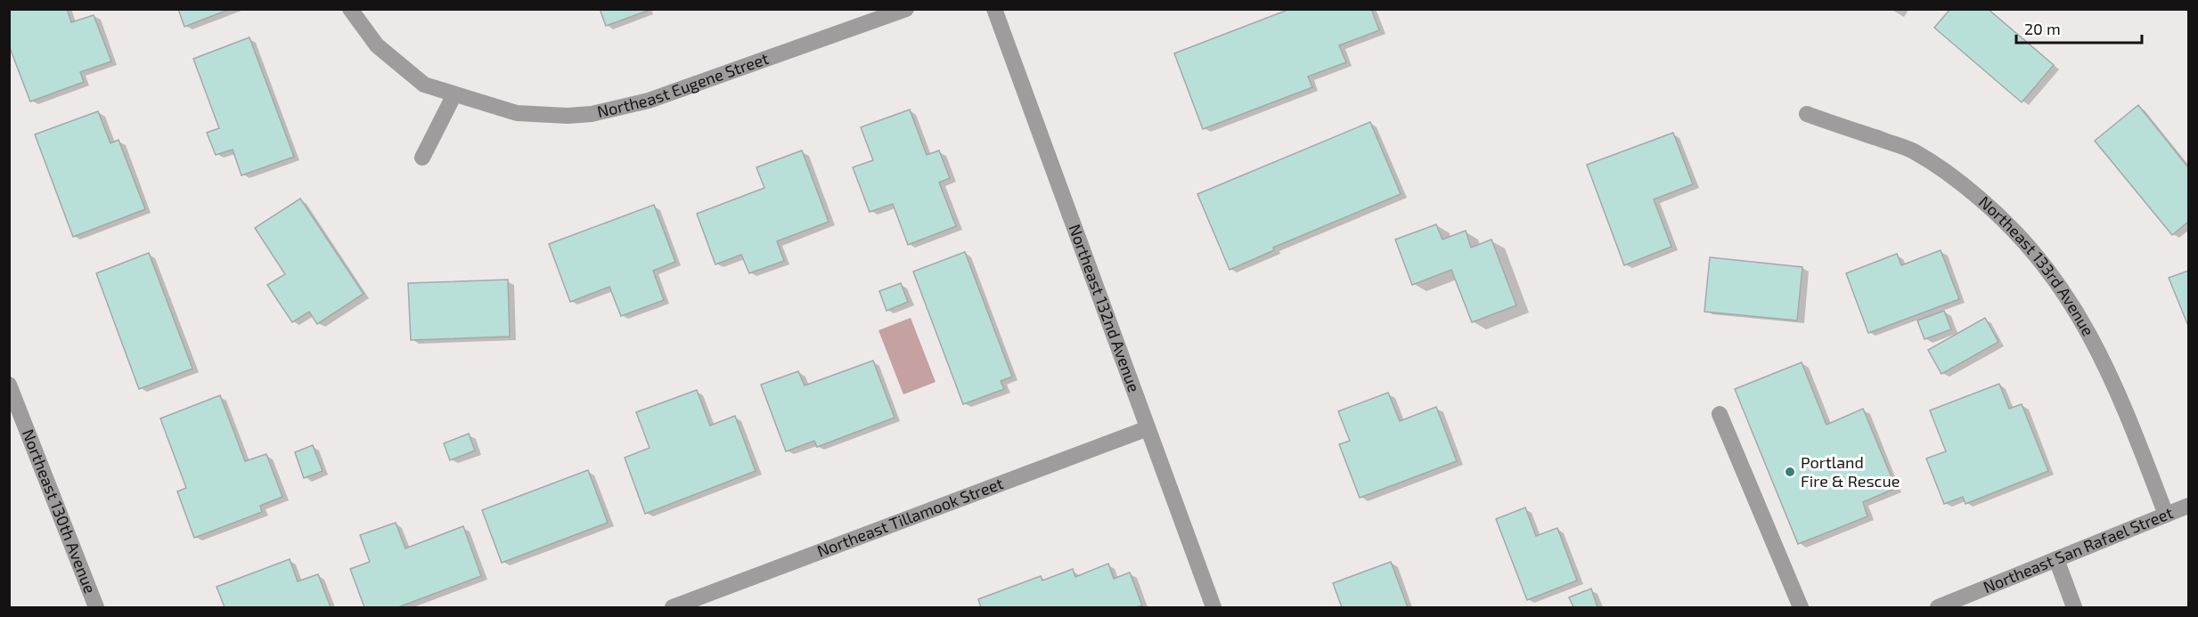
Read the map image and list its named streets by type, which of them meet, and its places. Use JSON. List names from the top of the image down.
{
  "streets": {
    "street": [
      "Northeast Eugene Street",
      "Northeast 133rd Avenue",
      "Northeast 132nd Avenue",
      "Northeast 130th Avenue",
      "Northeast Tillamook Street",
      "Northeast San Rafael Street"
    ]
  },
  "crossings": [
    ["Northeast 133rd Avenue", "Northeast San Rafael Street"],
    ["Northeast 132nd Avenue", "Northeast Tillamook Street"]
  ],
  "places": ["Portland Fire & Rescue"],
  "scale_bar": "20 m"
}
